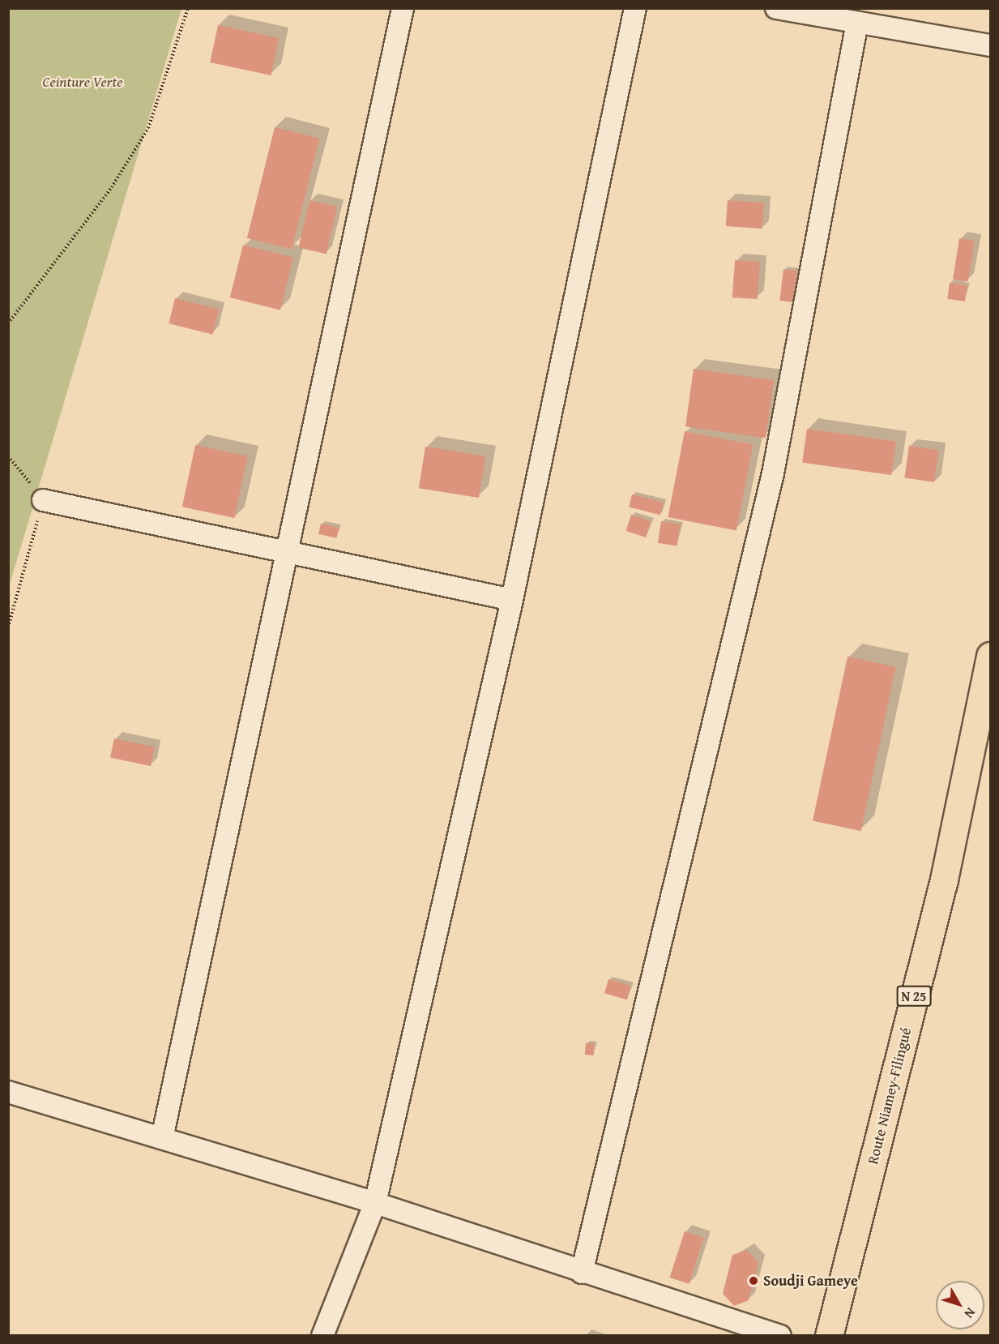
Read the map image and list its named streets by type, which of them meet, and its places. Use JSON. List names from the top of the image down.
{
  "streets": {
    "main road": ["N 25", "Route Niamey-Filingué"]
  },
  "parks": ["Ceinture Verte"],
  "places": ["Soudji Gameye"],
  "north": "bottom right"
}
